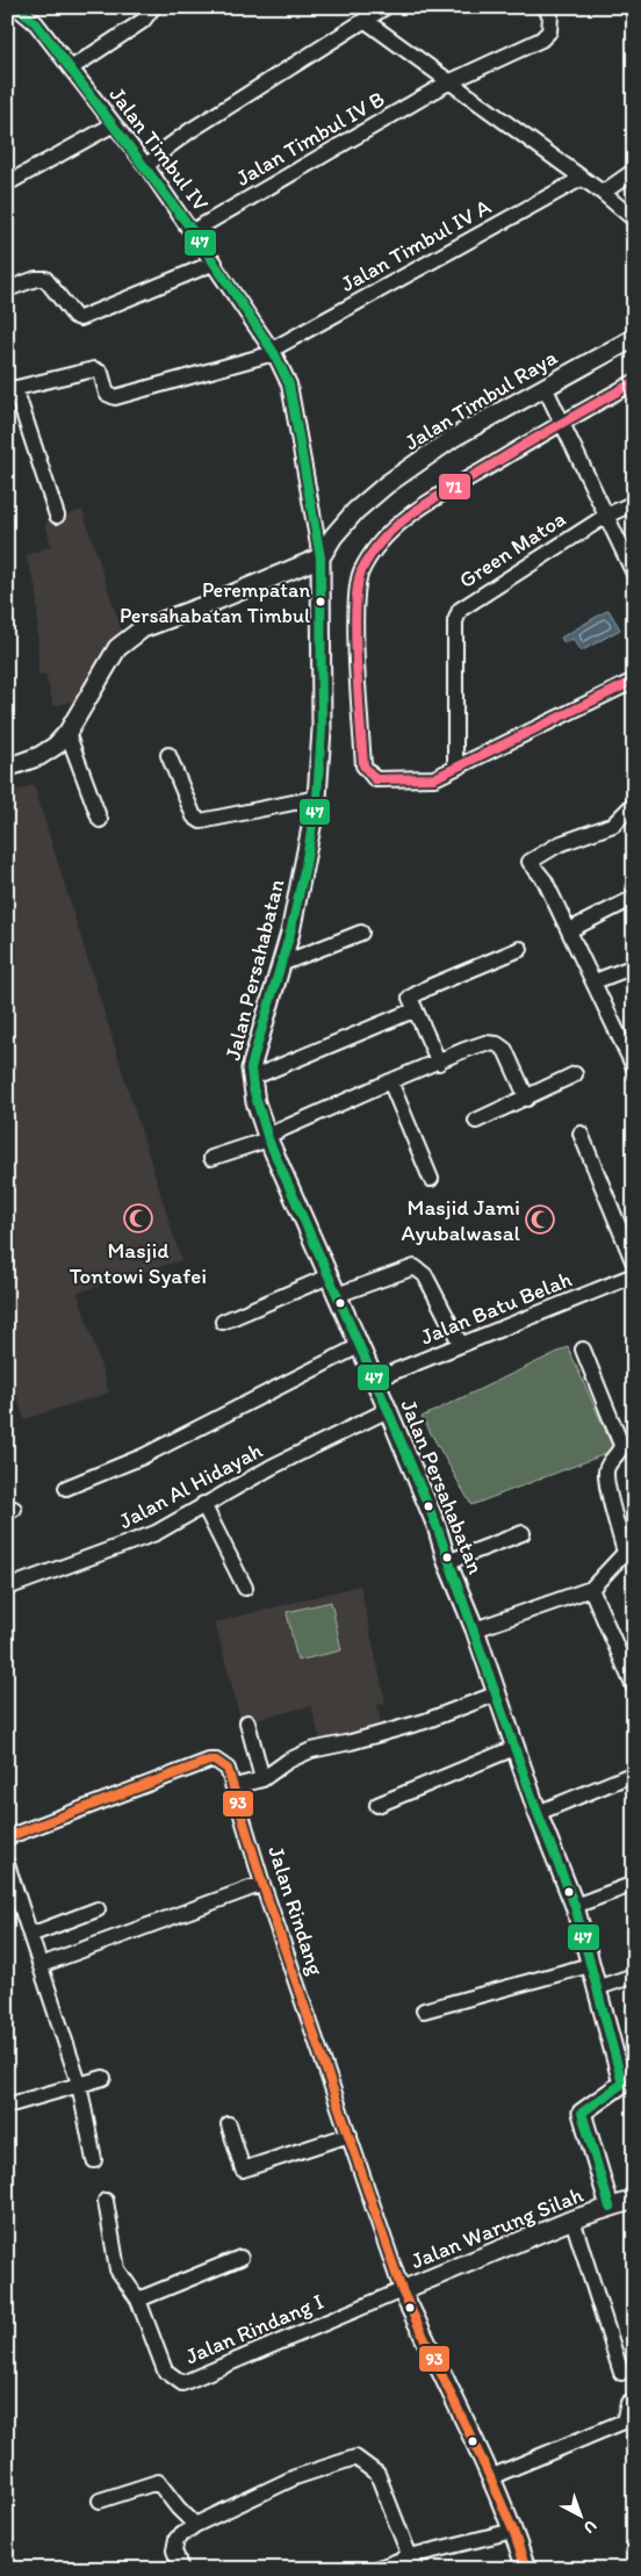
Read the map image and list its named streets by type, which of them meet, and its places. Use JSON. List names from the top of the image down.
{
  "streets": {
    "street": [
      "Jalan Timbul IV B",
      "Jalan Timbul IV",
      "Jalan Timbul IV A",
      "Jalan Timbul Raya",
      "Green Matoa",
      "Jalan Persahabatan",
      "Jalan Batu Belah",
      "Jalan Al Hidayah",
      "Jalan Rindang",
      "Jalan Warung Silah",
      "Jalan Rindang I"
    ]
  },
  "crossings": [
    ["Jalan Timbul IV B", "Jalan Timbul IV"],
    ["Jalan Timbul IV", "Jalan Timbul IV A"],
    ["Jalan Timbul IV", "Jalan Timbul Raya"],
    ["Jalan Timbul IV", "Jalan Persahabatan"],
    ["Jalan Timbul Raya", "Jalan Persahabatan"],
    ["Jalan Persahabatan", "Jalan Batu Belah"],
    ["Jalan Persahabatan", "Jalan Al Hidayah"],
    ["Jalan Persahabatan", "Jalan Warung Silah"],
    ["Jalan Rindang", "Jalan Warung Silah"],
    ["Jalan Rindang", "Jalan Rindang I"],
    ["Jalan Warung Silah", "Jalan Rindang I"]
  ],
  "places": {
    "other": ["Perempatan Persahabatan Timbul"],
    "mosque": ["Masjid Tontowi Syafei", "Masjid Jami Ayubalwasal"]
  },
  "lines": ["transit line 47", "transit line 71", "transit line 93"],
  "north": "bottom right"
}
